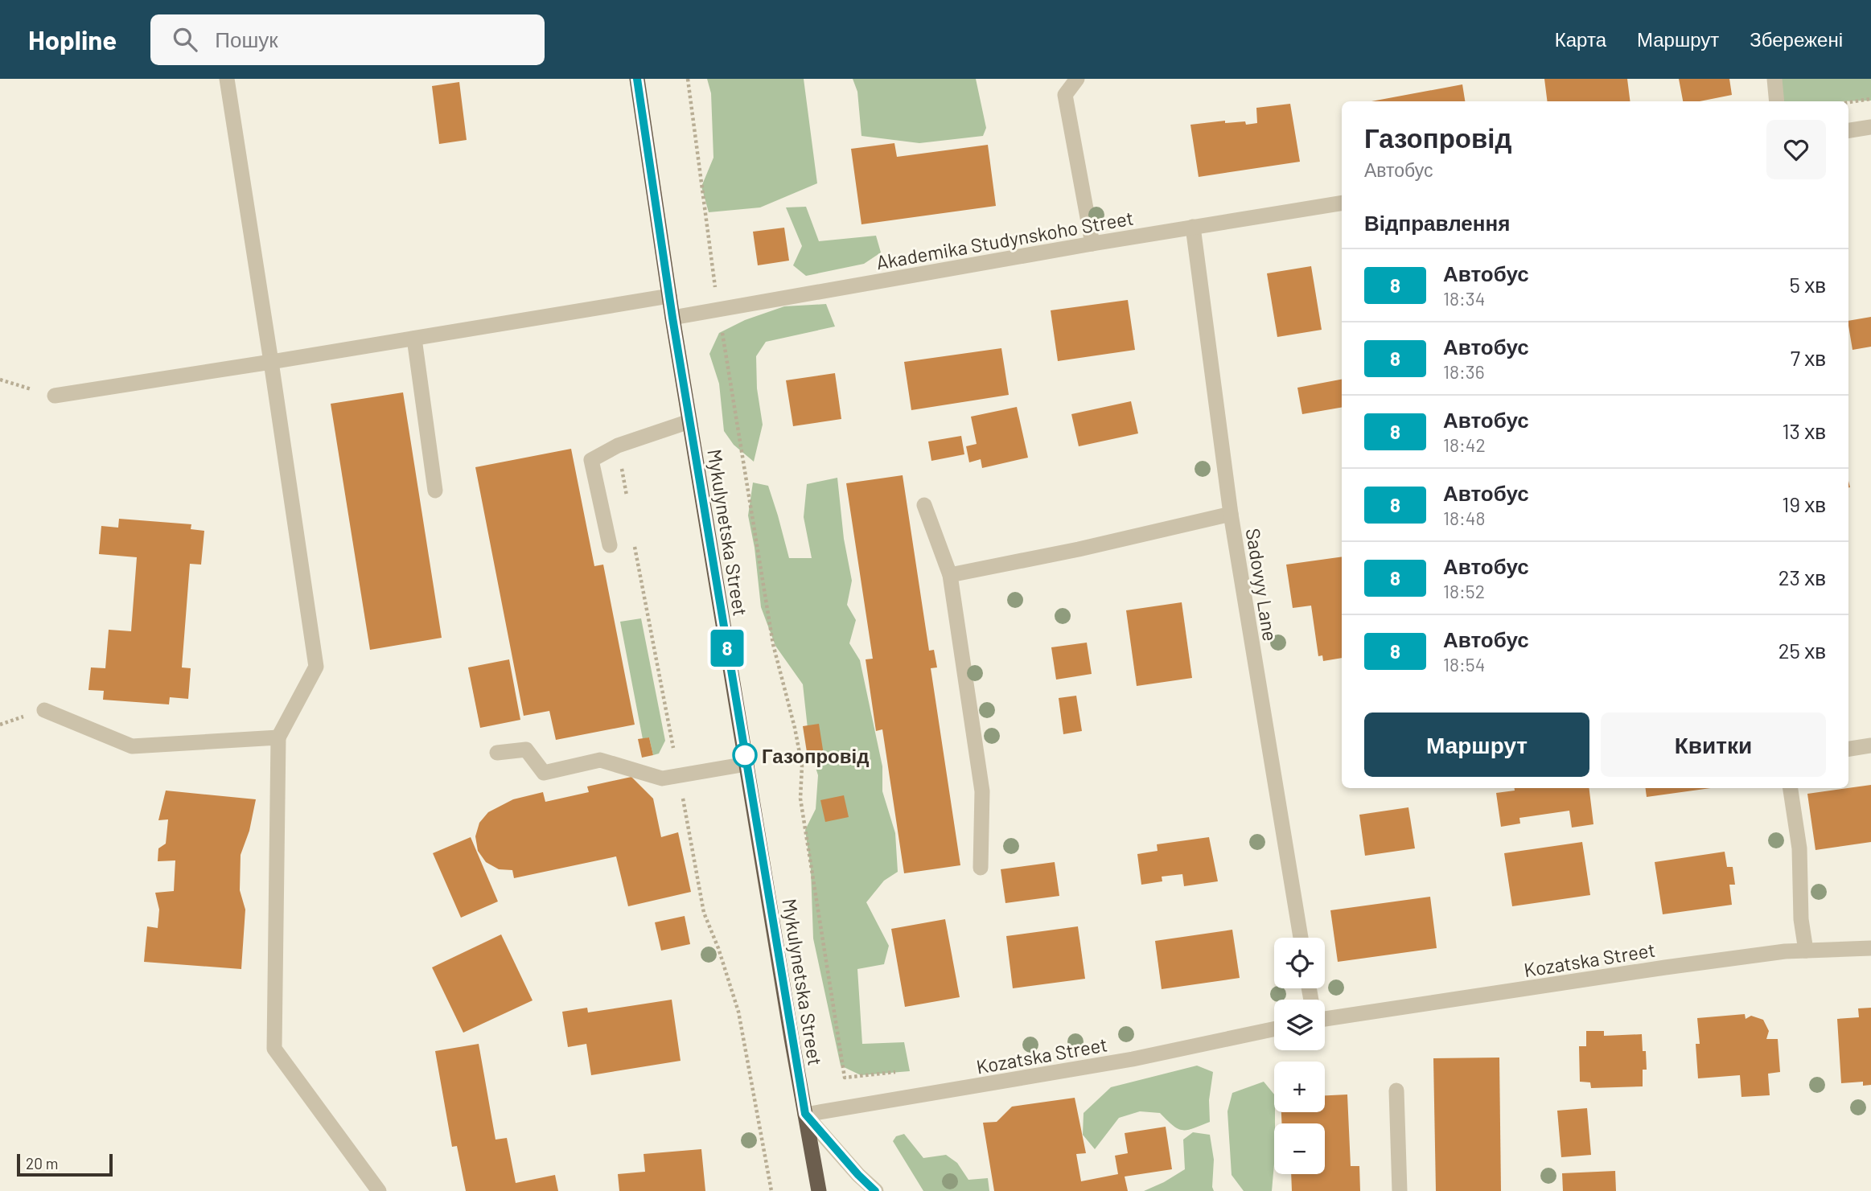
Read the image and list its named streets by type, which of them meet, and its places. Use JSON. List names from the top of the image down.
{
  "streets": {
    "highway": ["Mykulynetska Street"],
    "street": ["Akademika Studynskoho Street", "Sadovyy Lane", "Kozatska Street"]
  },
  "crossings": [
    ["Akademika Studynskoho Street", "Mykulynetska Street"],
    ["Akademika Studynskoho Street", "Sadovyy Lane"],
    ["Mykulynetska Street", "Kozatska Street"]
  ],
  "places": ["Газопровід"],
  "lines": ["bus line 8"],
  "scale_bar": "20 m",
  "page": {
    "header": "Hopline",
    "search": "Пошук",
    "nav": ["Карта", "Маршрут", "Збережені"],
    "on_map": "8",
    "heading": [
      ["Газопровід", "Автобус"],
      "Відправлення"
    ],
    "list": [
      {
        "mark": "8",
        "name": "Автобус",
        "note": "18:34",
        "value": "5 хв"
      },
      {
        "mark": "8",
        "name": "Автобус",
        "note": "18:36",
        "value": "7 хв"
      },
      {
        "mark": "8",
        "name": "Автобус",
        "note": "18:42",
        "value": "13 хв"
      },
      {
        "mark": "8",
        "name": "Автобус",
        "note": "18:48",
        "value": "19 хв"
      },
      {
        "mark": "8",
        "name": "Автобус",
        "note": "18:52",
        "value": "23 хв"
      },
      {
        "mark": "8",
        "name": "Автобус",
        "note": "18:54",
        "value": "25 хв"
      }
    ],
    "buttons": ["Маршрут", "Квитки"],
    "map_buttons": ["+", "−"],
    "scale": "20 m"
  }
}
